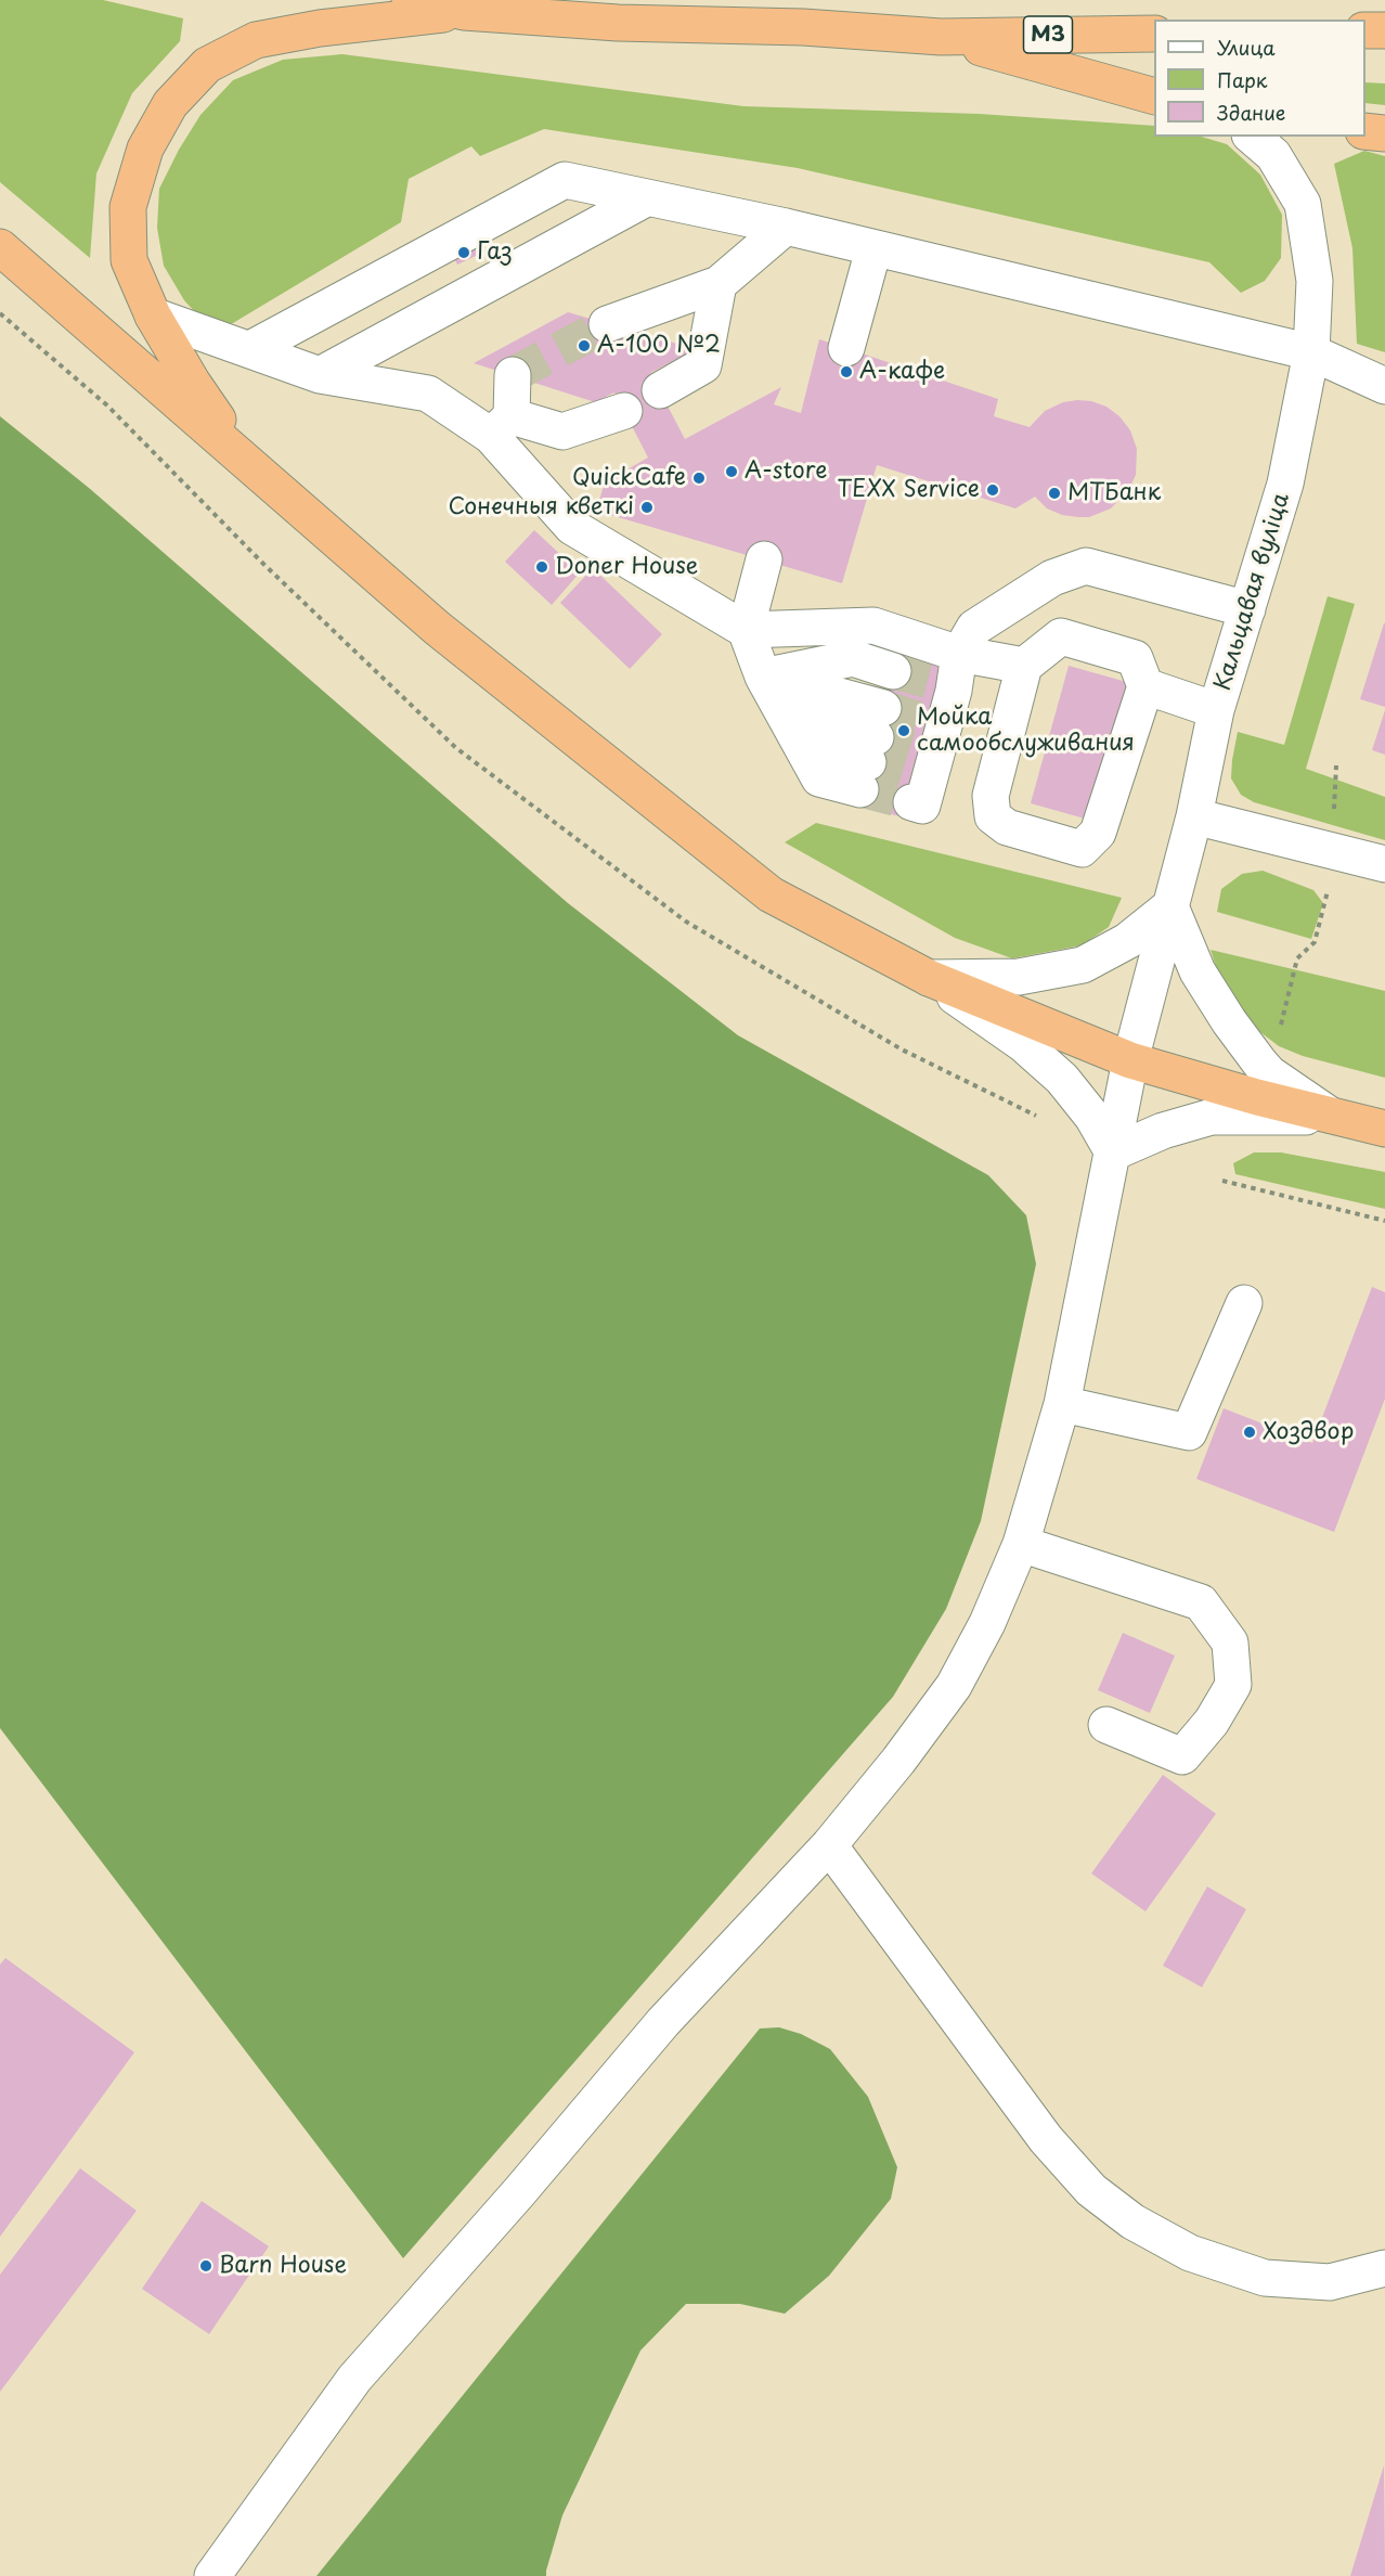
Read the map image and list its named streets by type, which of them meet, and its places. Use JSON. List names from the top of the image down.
{
  "streets": {
    "highway": ["М3"],
    "street": ["Кальцавая вуліца"]
  },
  "places": [
    "Газ",
    "А-100 №2",
    "А-кафе",
    "A-store",
    "QuickCafe",
    "TEXX Service",
    "МТБанк",
    "Сонечныя кветкі",
    "Doner House",
    "Мойка самообслуживания",
    "Хоздвор",
    "Barn House"
  ],
  "legend": ["Улица", "Парк", "Здание"]
}
